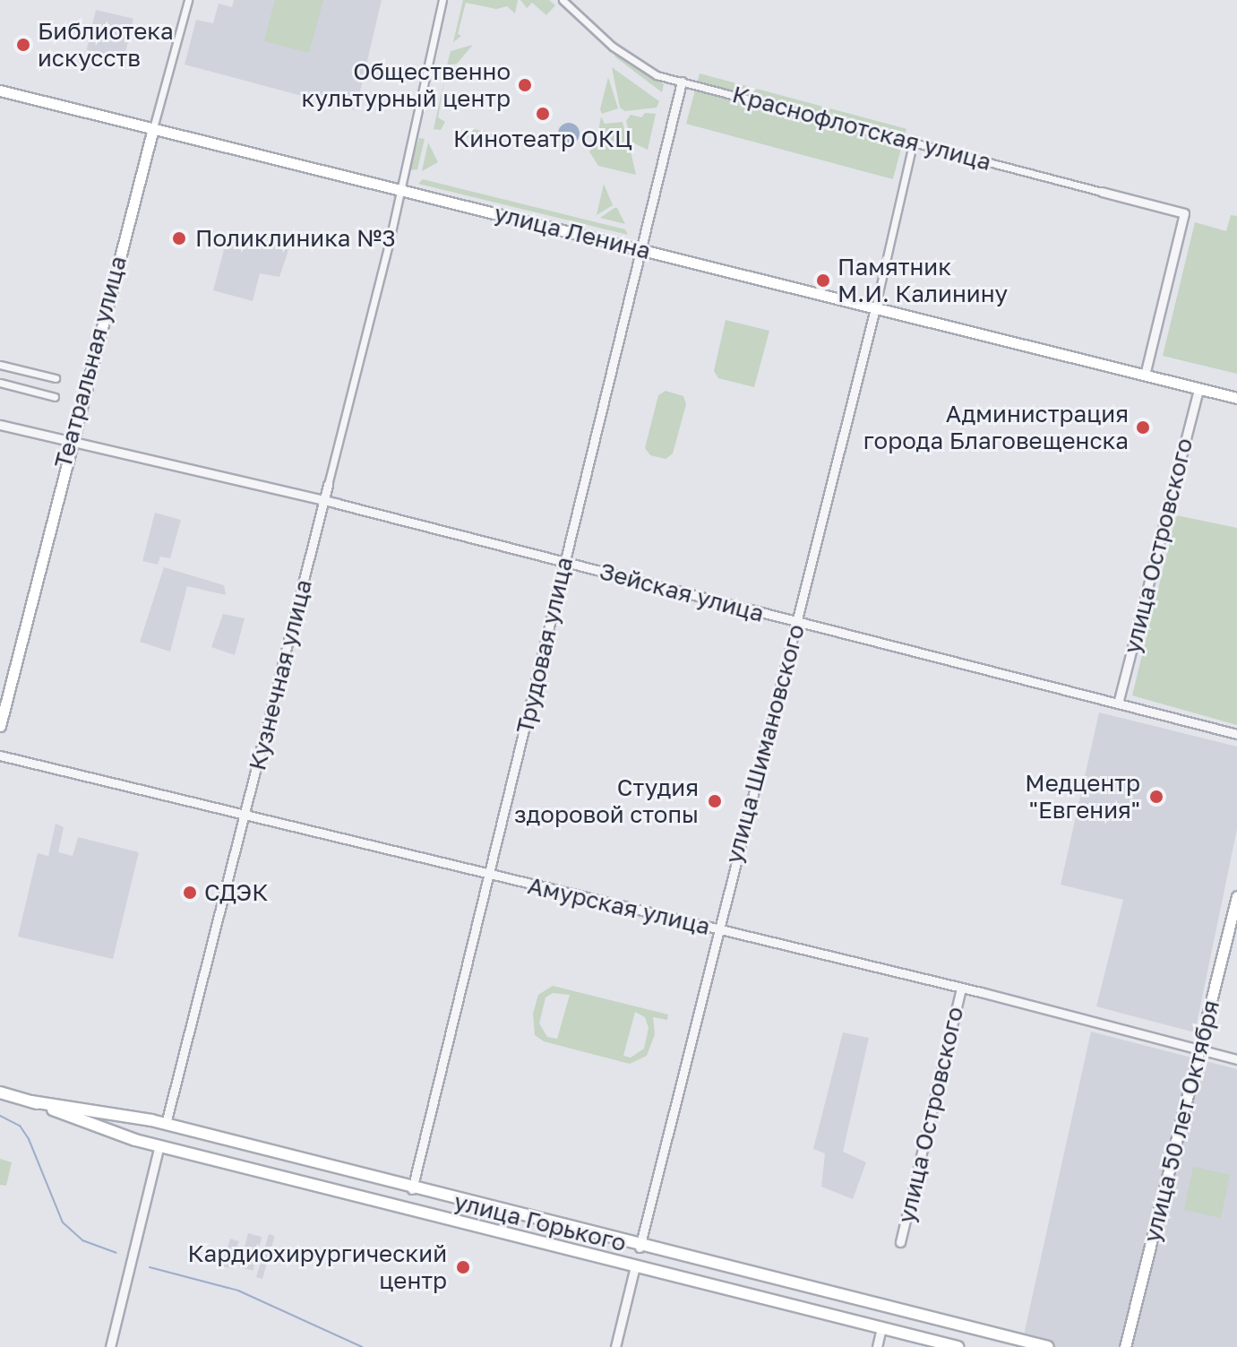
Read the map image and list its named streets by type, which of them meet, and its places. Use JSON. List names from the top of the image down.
{
  "streets": {
    "main road": [
      "улица Ленина",
      "Театральная улица",
      "Трудовая улица",
      "Кузнечная улица",
      "улица Шимановского",
      "улица 50 лет Октября",
      "улица Горького"
    ],
    "street": [
      "Краснофлотская улица",
      "улица Островского",
      "Зейская улица",
      "Амурская улица"
    ]
  },
  "crossings": [
    ["Краснофлотская улица", "улица Ленина"],
    ["Краснофлотская улица", "Трудовая улица"],
    ["Краснофлотская улица", "улица Шимановского"],
    ["улица Ленина", "Театральная улица"],
    ["улица Ленина", "улица Островского"],
    ["улица Ленина", "Трудовая улица"],
    ["улица Ленина", "Кузнечная улица"],
    ["улица Ленина", "улица Шимановского"],
    ["Театральная улица", "Зейская улица"],
    ["улица Островского", "Зейская улица"],
    ["улица Островского", "Амурская улица"],
    ["Зейская улица", "Трудовая улица"],
    ["Зейская улица", "Кузнечная улица"],
    ["Зейская улица", "улица Шимановского"],
    ["Трудовая улица", "Амурская улица"],
    ["Трудовая улица", "улица Горького"],
    ["Кузнечная улица", "Амурская улица"],
    ["Кузнечная улица", "улица Горького"],
    ["улица Шимановского", "Амурская улица"],
    ["улица Шимановского", "улица Горького"],
    ["Амурская улица", "улица 50 лет Октября"]
  ],
  "places": [
    "Библиотека искусств",
    "Общественно культурный центр",
    "Кинотеатр ОКЦ",
    "Поликлиника №3",
    "Памятник М.И. Калинину",
    "Администрация города Благовещенска",
    "Медцентр \"Евгения\"",
    "Студия здоровой стопы",
    "СДЭК",
    "Кардиохирургический центр"
  ]
}
